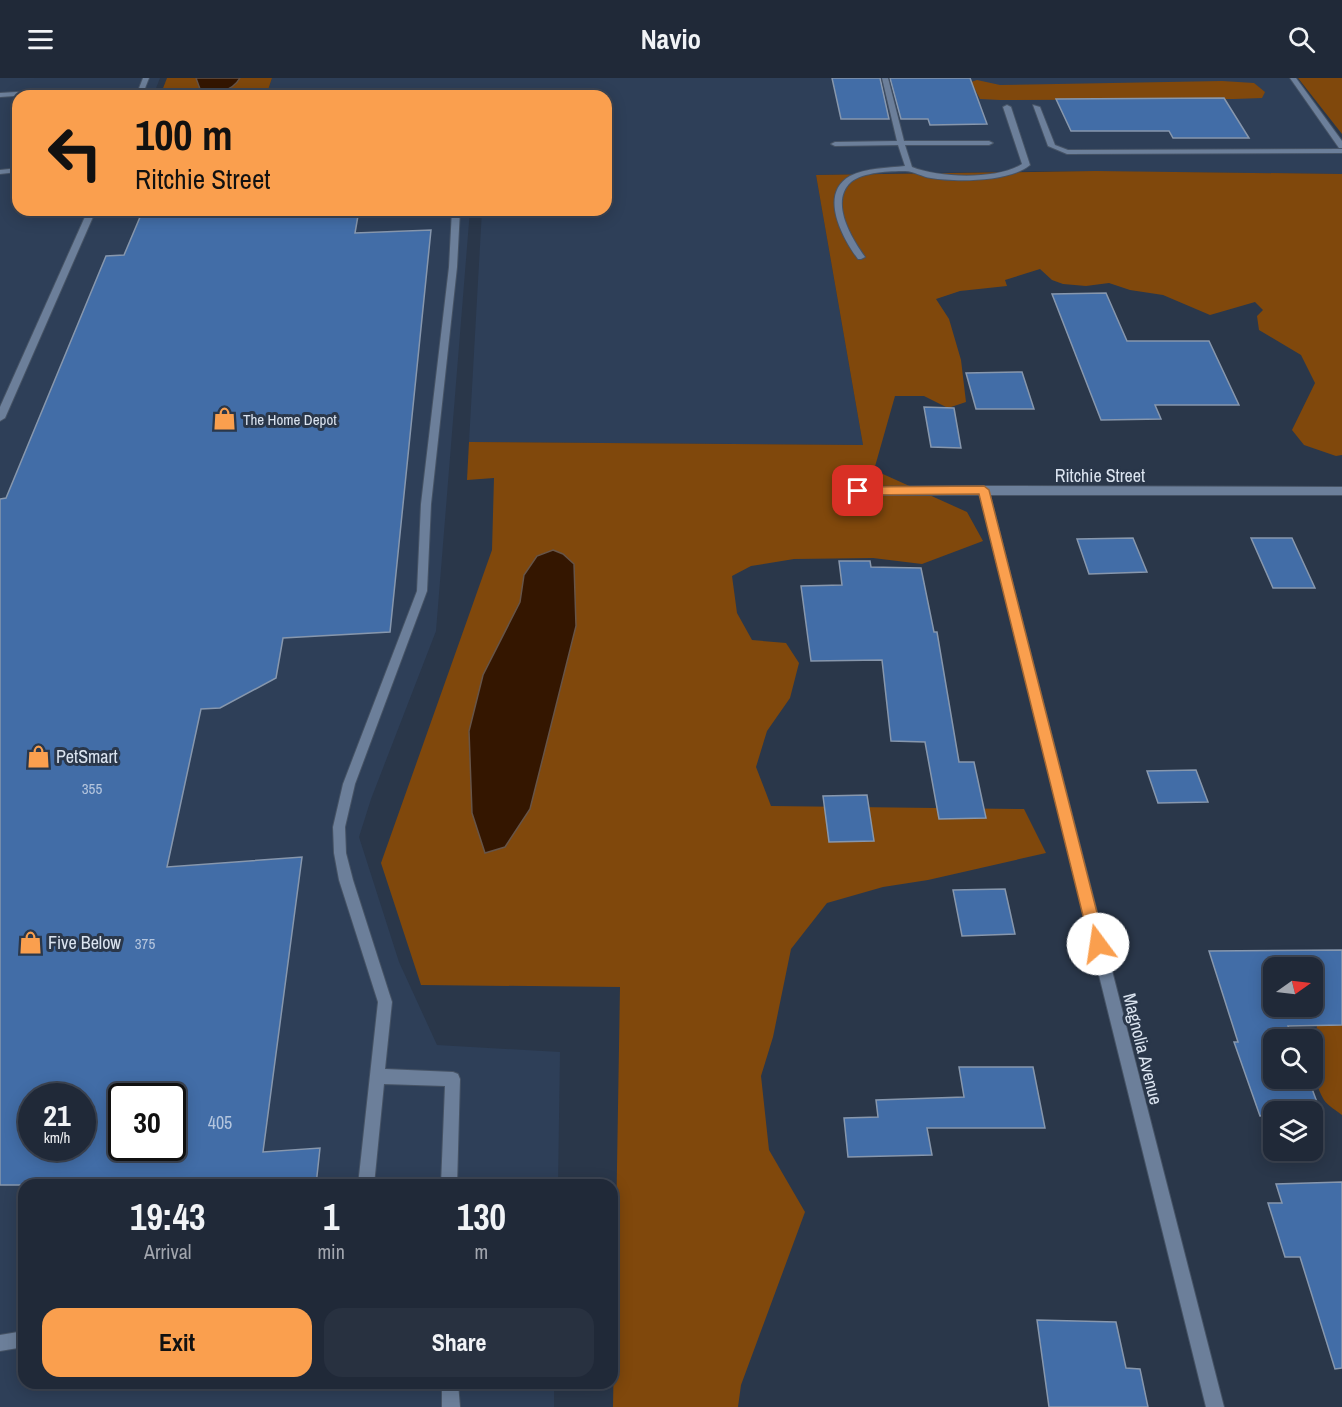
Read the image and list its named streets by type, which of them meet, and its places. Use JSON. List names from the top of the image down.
{
  "streets": {
    "street": ["Ritchie Street", "Magnolia Avenue"]
  },
  "crossings": [
    ["Ritchie Street", "Magnolia Avenue"]
  ],
  "places": {
    "shop": ["The Home Depot", "PetSmart", "Five Below"]
  },
  "house_numbers": ["355", "375", "405"],
  "north": "right",
  "page": {
    "header": "Navio",
    "turn": ["100 m", "Ritchie Street"],
    "speed": "21 km/h",
    "limit": "30",
    "eta": [
      "19:43",
      "Arrival",
      "1",
      "min",
      "130",
      "m"
    ],
    "buttons": ["Exit", "Share"]
  }
}
